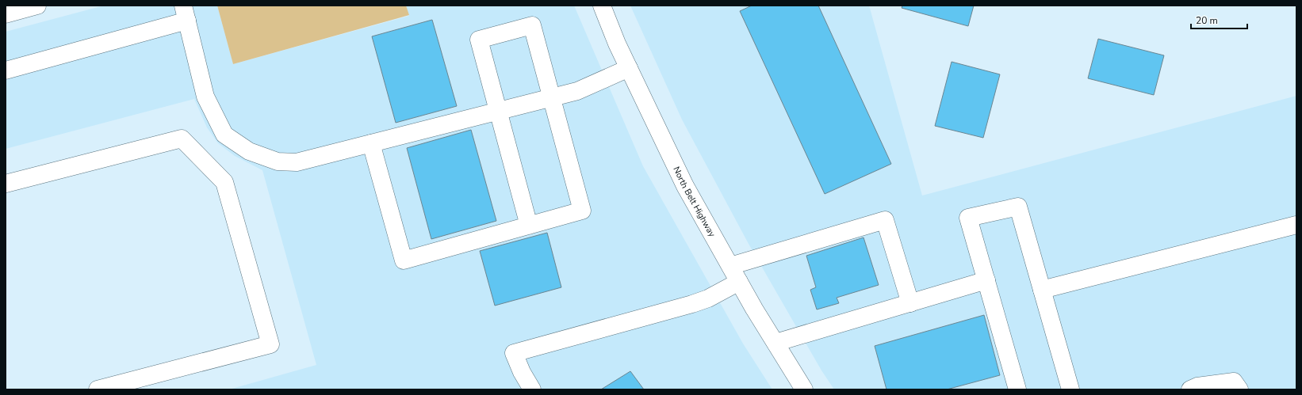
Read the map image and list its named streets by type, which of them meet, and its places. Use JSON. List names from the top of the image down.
{
  "streets": {
    "main road": ["North Belt Highway"]
  },
  "scale_bar": "20 m"
}
